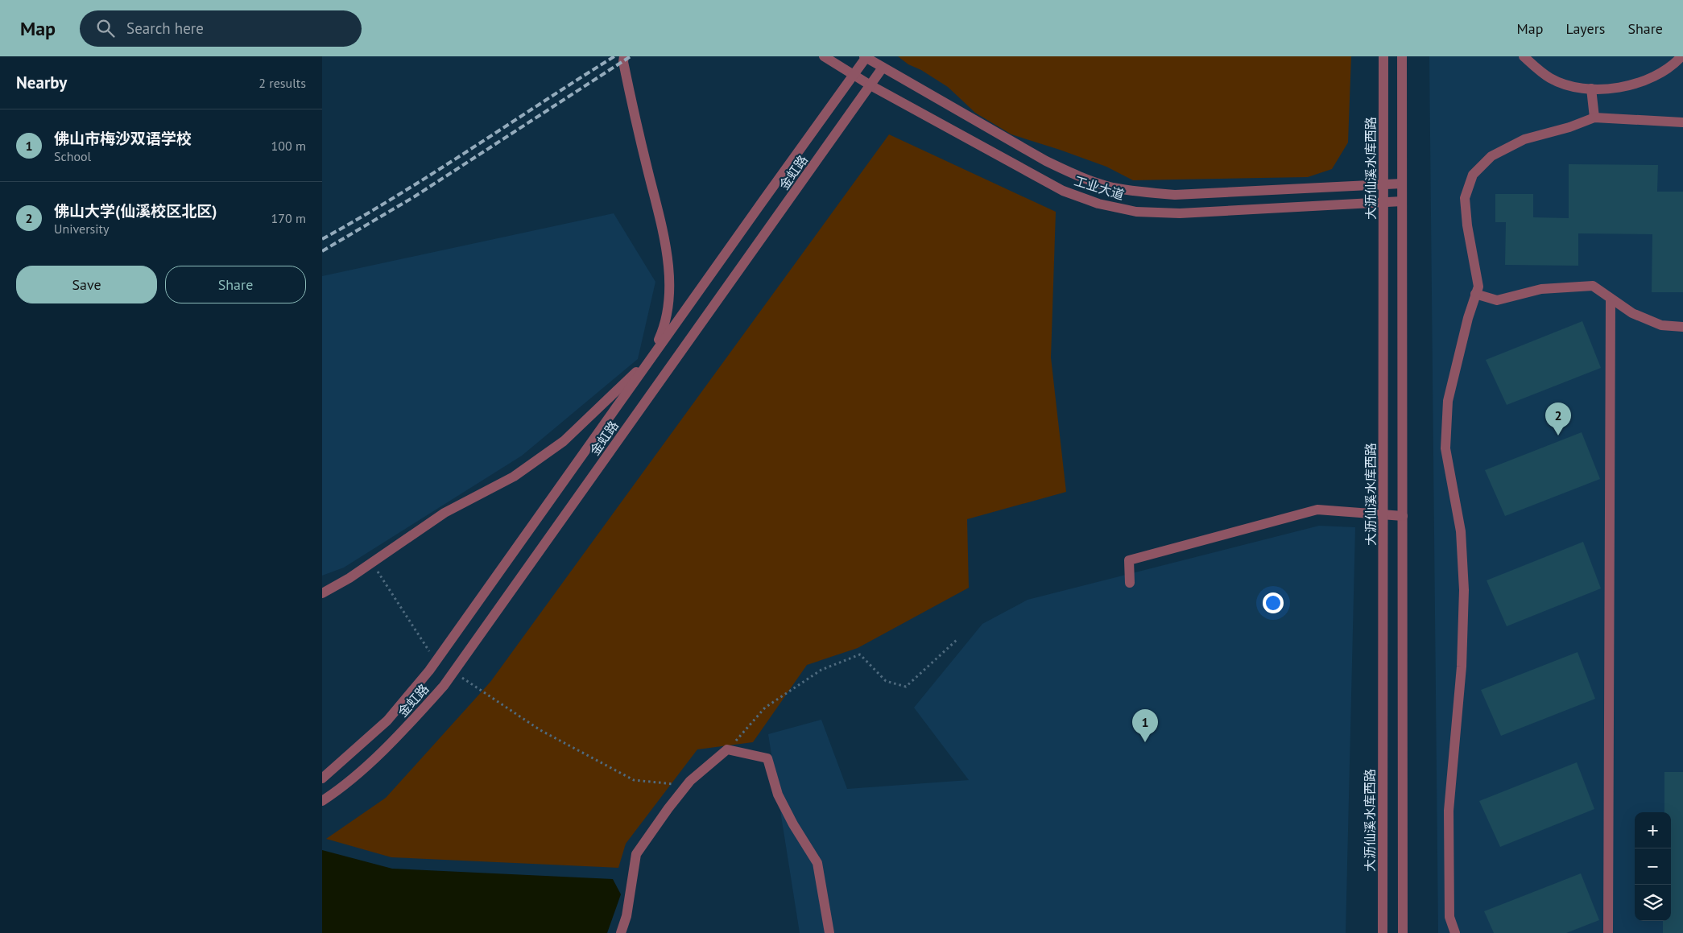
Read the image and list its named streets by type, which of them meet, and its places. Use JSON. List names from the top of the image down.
{
  "streets": {
    "street": ["大沥仙溪水库西路", "金虹路", "工业大道"]
  },
  "crossings": [
    ["大沥仙溪水库西路", "工业大道"],
    ["金虹路", "工业大道"]
  ],
  "page": {
    "header": "Map",
    "search": "Search here",
    "nav": ["Map", "Layers", "Share"],
    "heading": ["Nearby", "2 results"],
    "list": [
      {
        "mark": "1",
        "name": "佛山市梅沙双语学校",
        "note": "School",
        "value": "100 m"
      },
      {
        "mark": "2",
        "name": "佛山大学(仙溪校区北区)",
        "note": "University",
        "value": "170 m"
      }
    ],
    "buttons": ["Save", "Share"],
    "pins": ["2", "1"],
    "map_buttons": ["+", "−"]
  }
}
